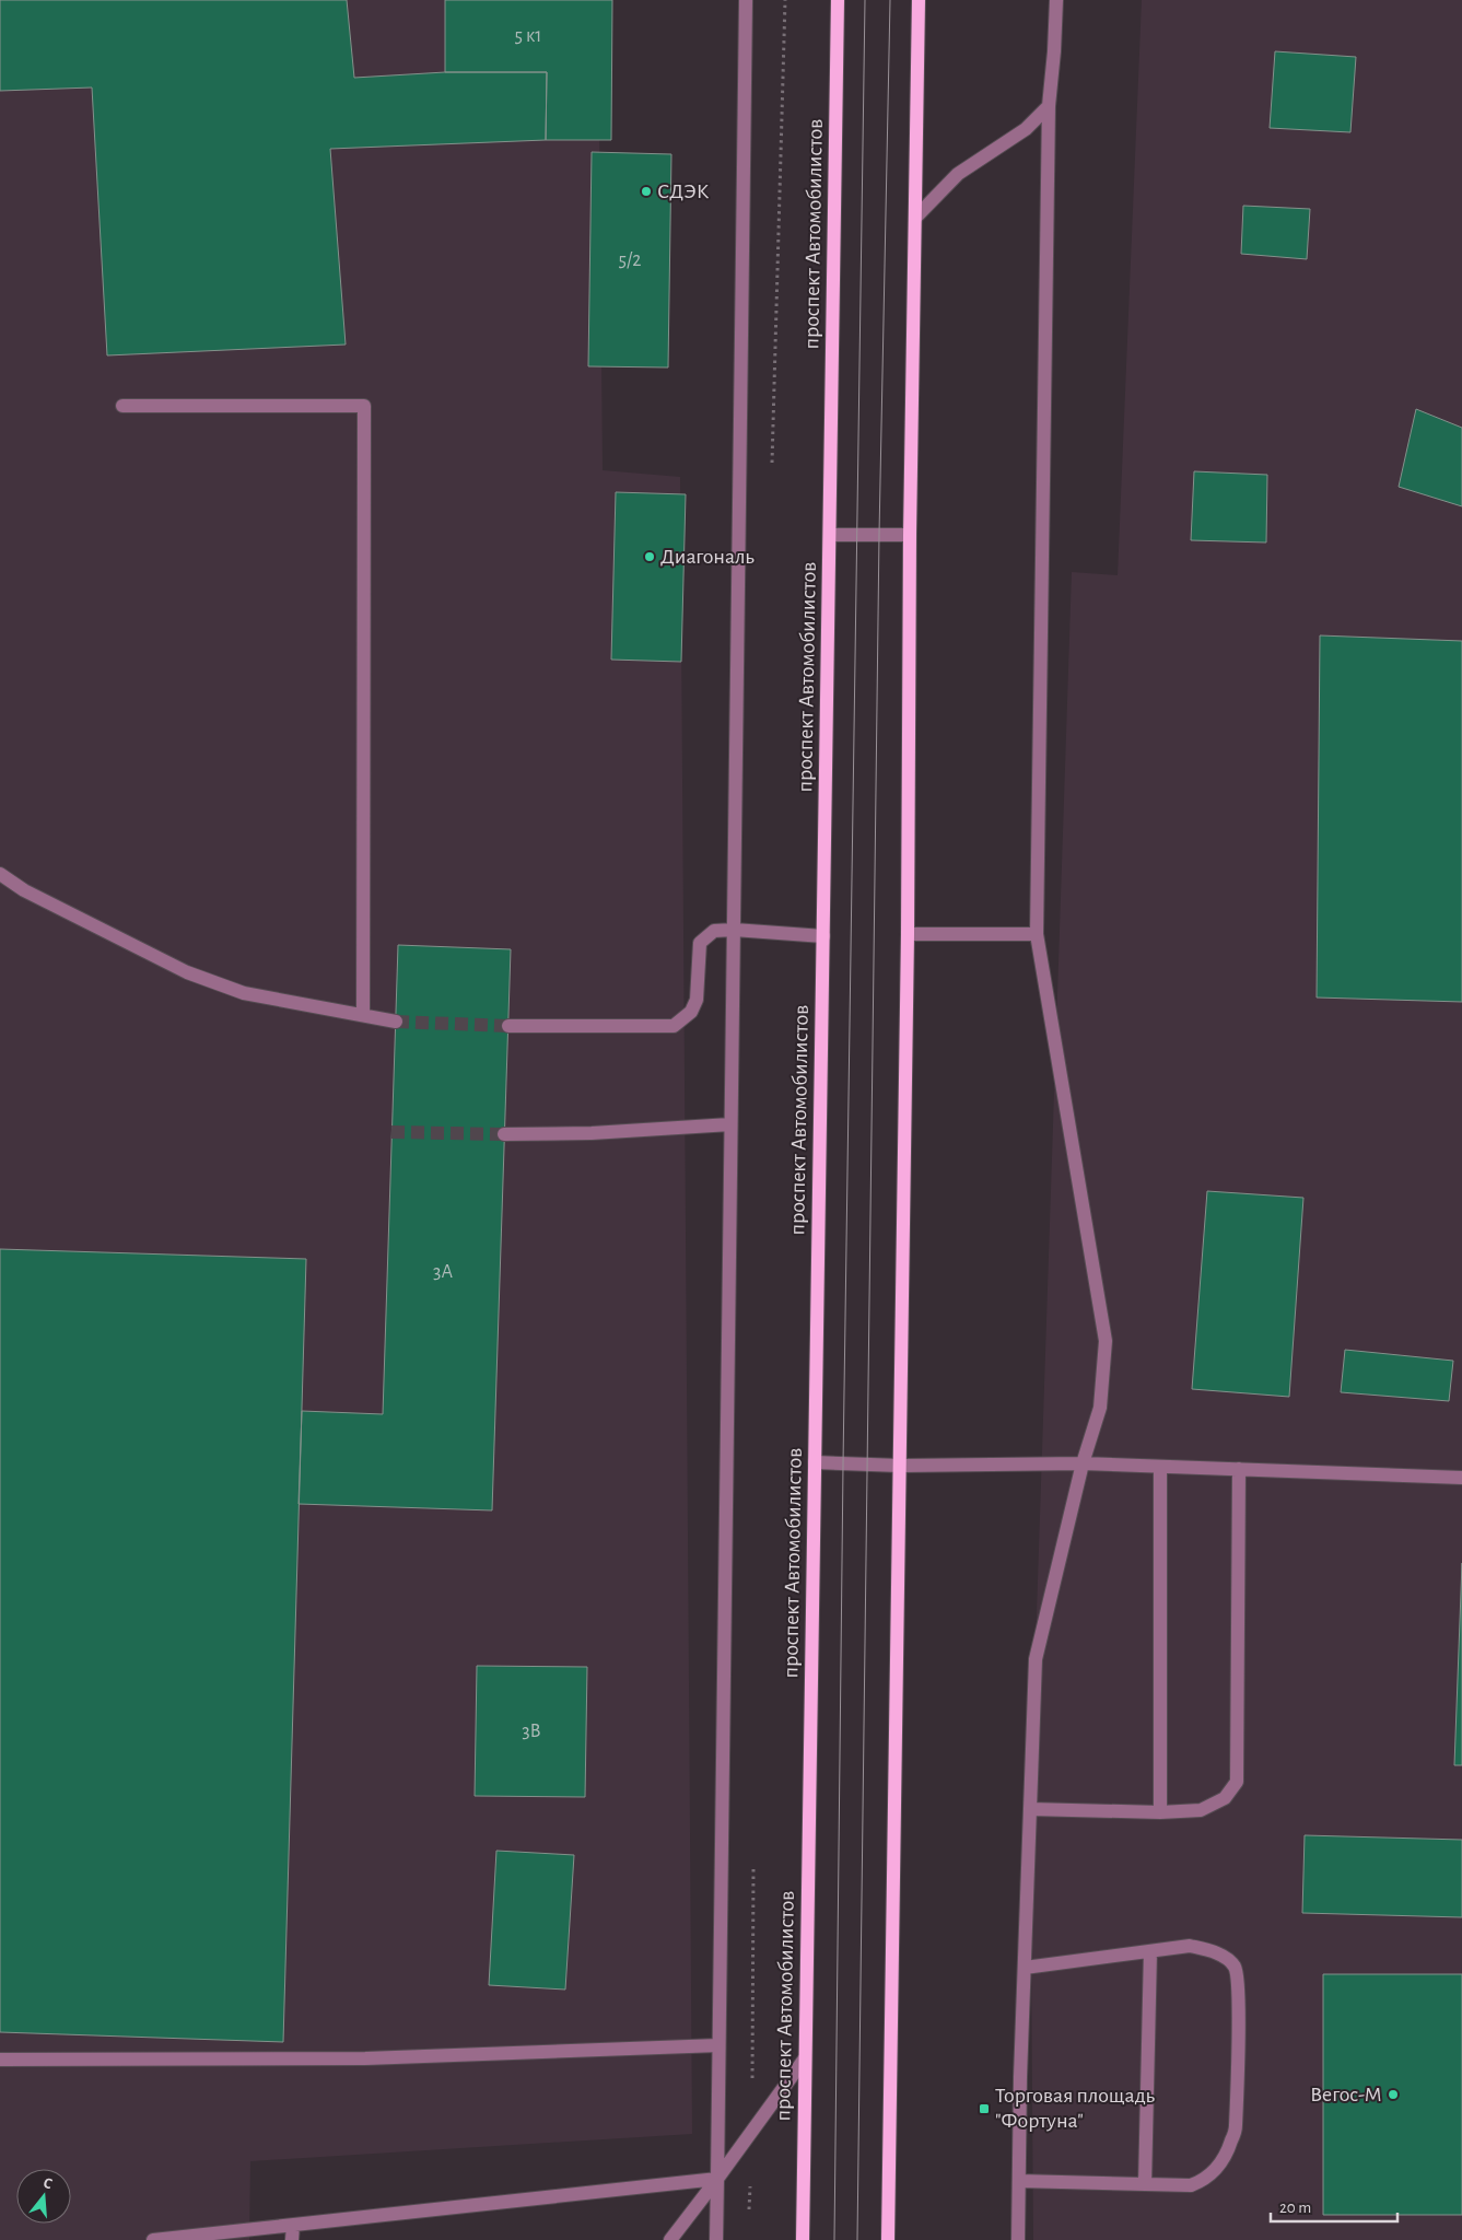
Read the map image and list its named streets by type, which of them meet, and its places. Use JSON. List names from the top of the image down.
{
  "streets": {
    "main road": ["проспект Автомобилистов"]
  },
  "places": {
    "other": ["СДЭК", "Диагональ", "Вегос-М"],
    "transit": ["Торговая площадь \"Фортуна\""]
  },
  "house_numbers": [
    "5 к1",
    "5/2",
    "3А",
    "3В"
  ],
  "scale_bar": "20 m",
  "north": "top"
}
